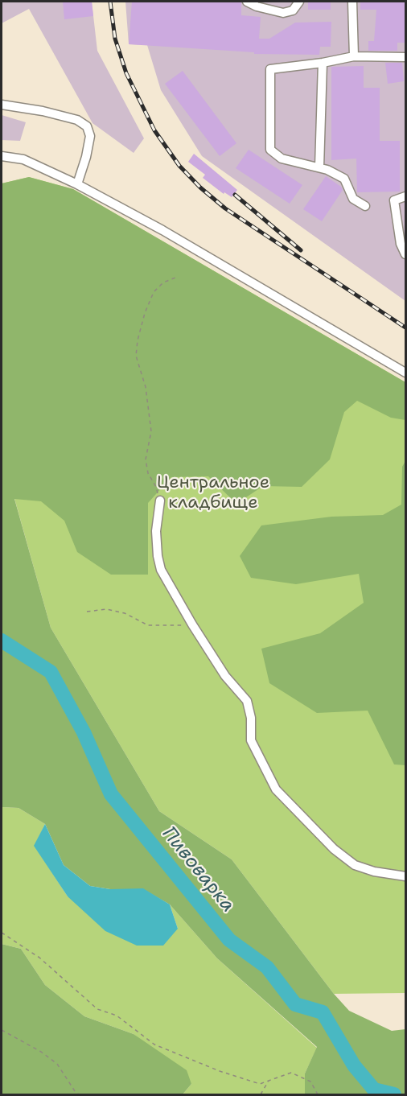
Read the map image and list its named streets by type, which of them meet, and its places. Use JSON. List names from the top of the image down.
{
  "water": ["Пивоварка"],
  "parks": ["Центральное кладбище"]
}
